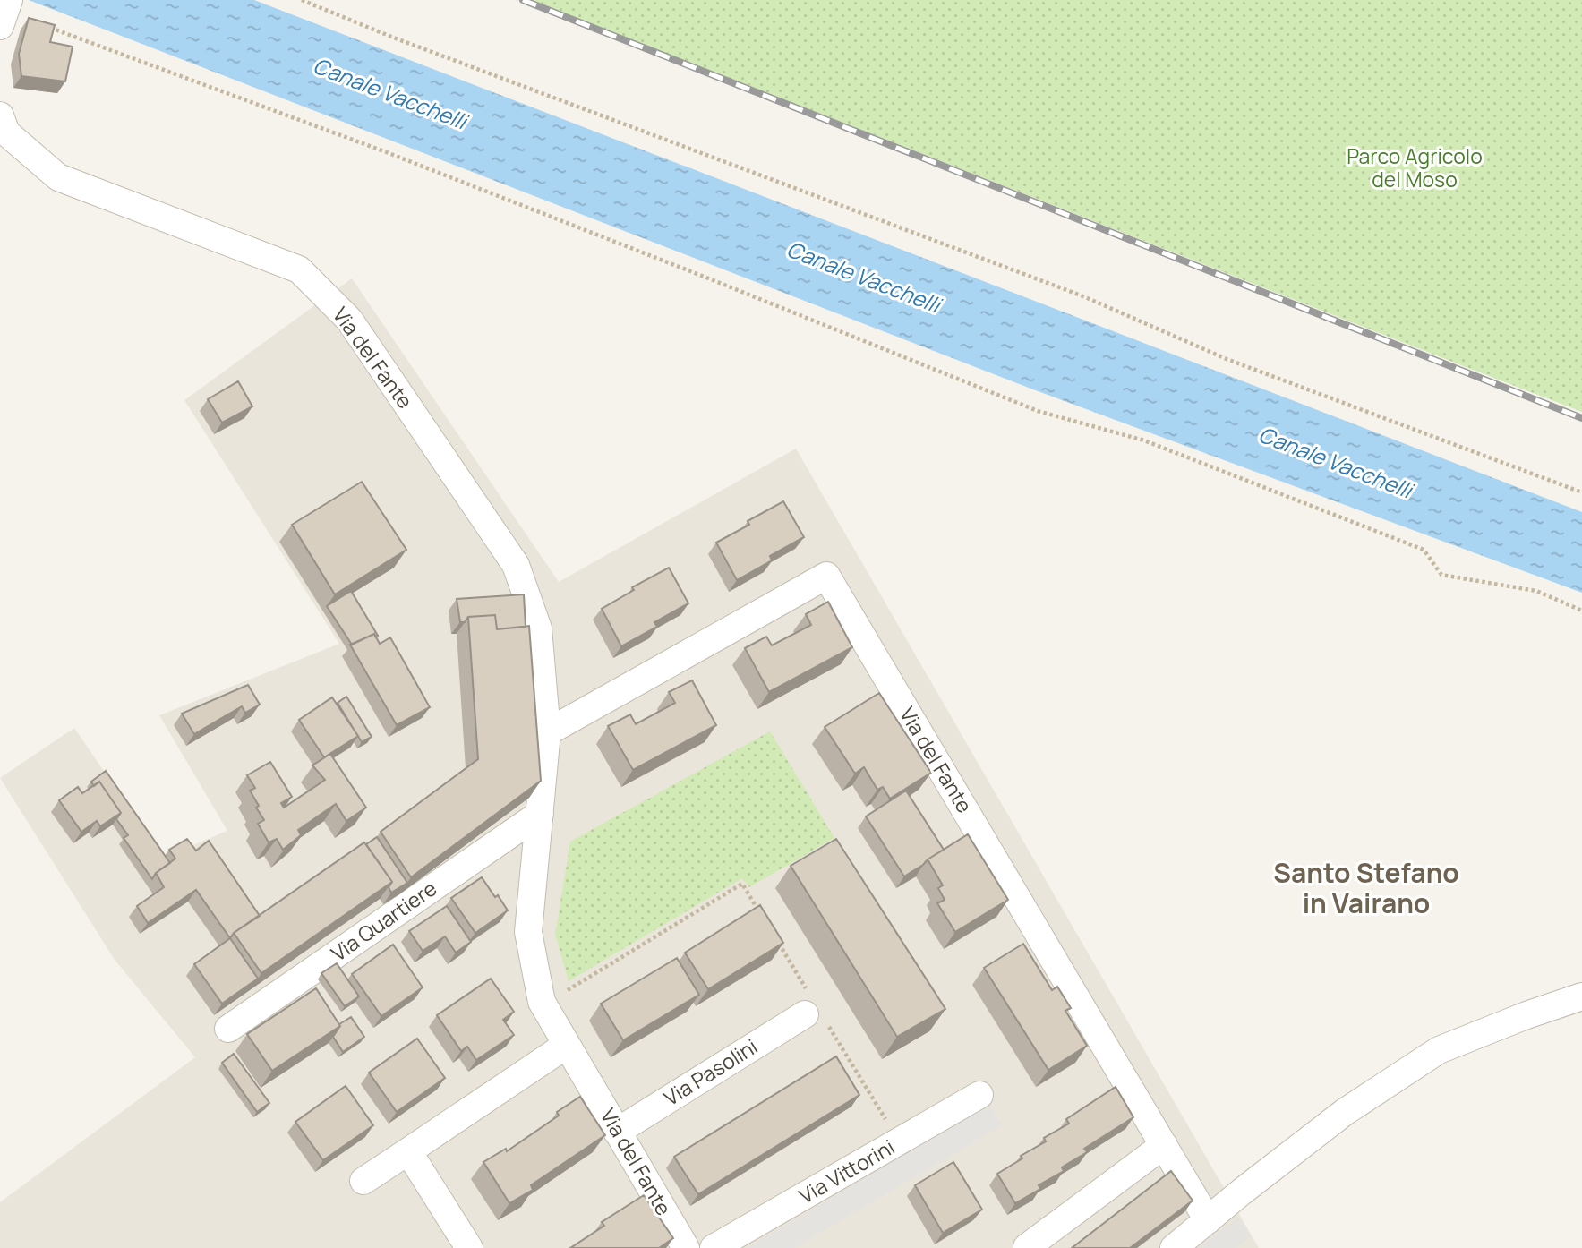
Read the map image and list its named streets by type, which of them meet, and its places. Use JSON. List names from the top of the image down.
{
  "streets": {
    "street": [
      "Via del Fante",
      "Via Quartiere",
      "Via Pasolini",
      "Via Vittorini"
    ]
  },
  "crossings": [
    ["Via del Fante", "Via Quartiere"],
    ["Via del Fante", "Via Pasolini"]
  ],
  "districts": ["Santo Stefano in Vairano"],
  "water": ["Canale Vacchelli"],
  "parks": ["Parco Agricolo del Moso"]
}
